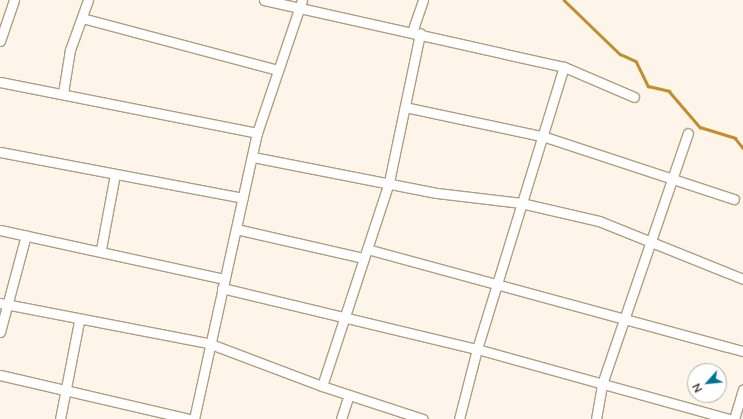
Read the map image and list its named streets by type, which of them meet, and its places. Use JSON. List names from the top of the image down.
{
  "north": "bottom left"
}
